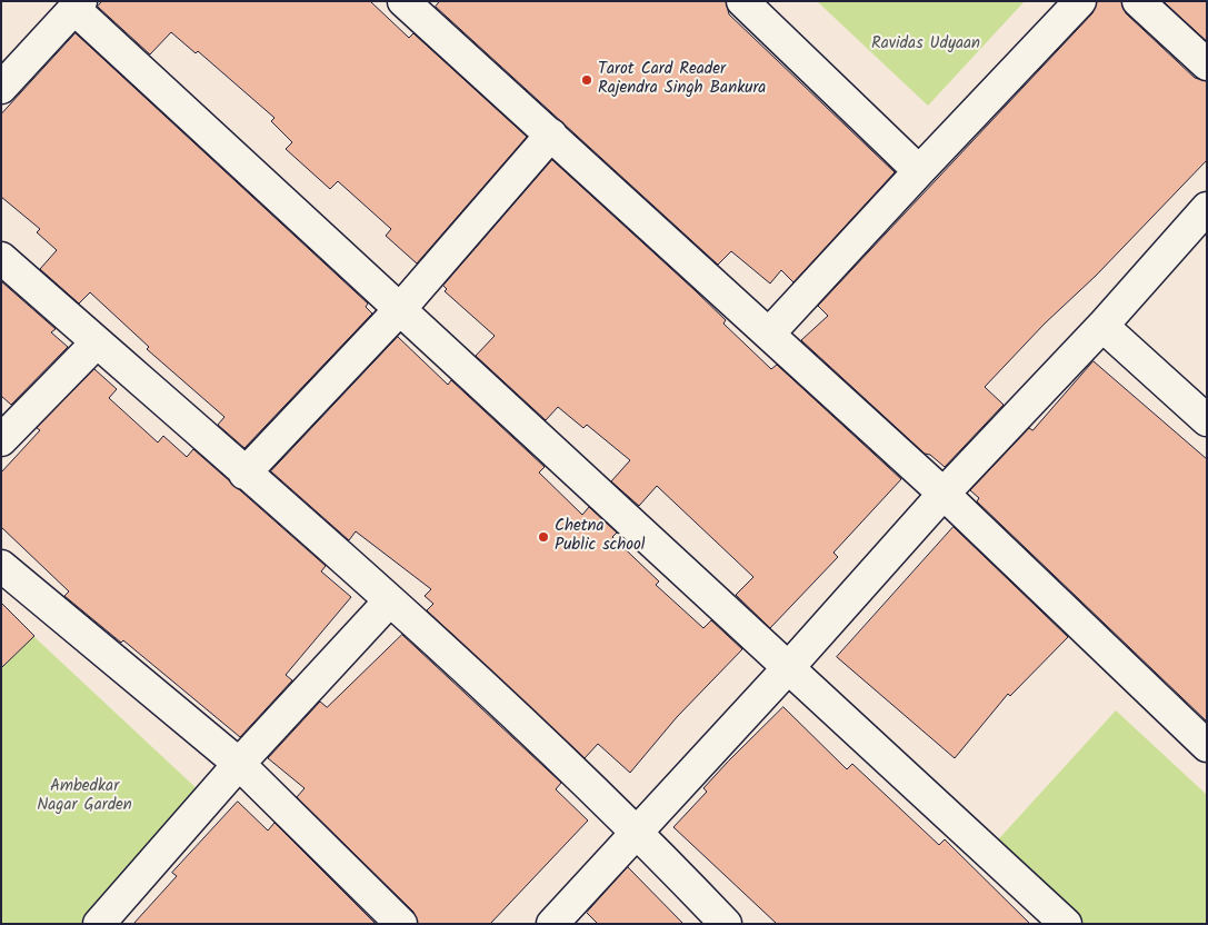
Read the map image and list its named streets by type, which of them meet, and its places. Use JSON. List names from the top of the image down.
{
  "parks": ["Ravidas Udyaan", "Ambedkar Nagar Garden"],
  "places": ["Tarot Card Reader Rajendra Singh Bankura", "Chetna Public school"]
}
